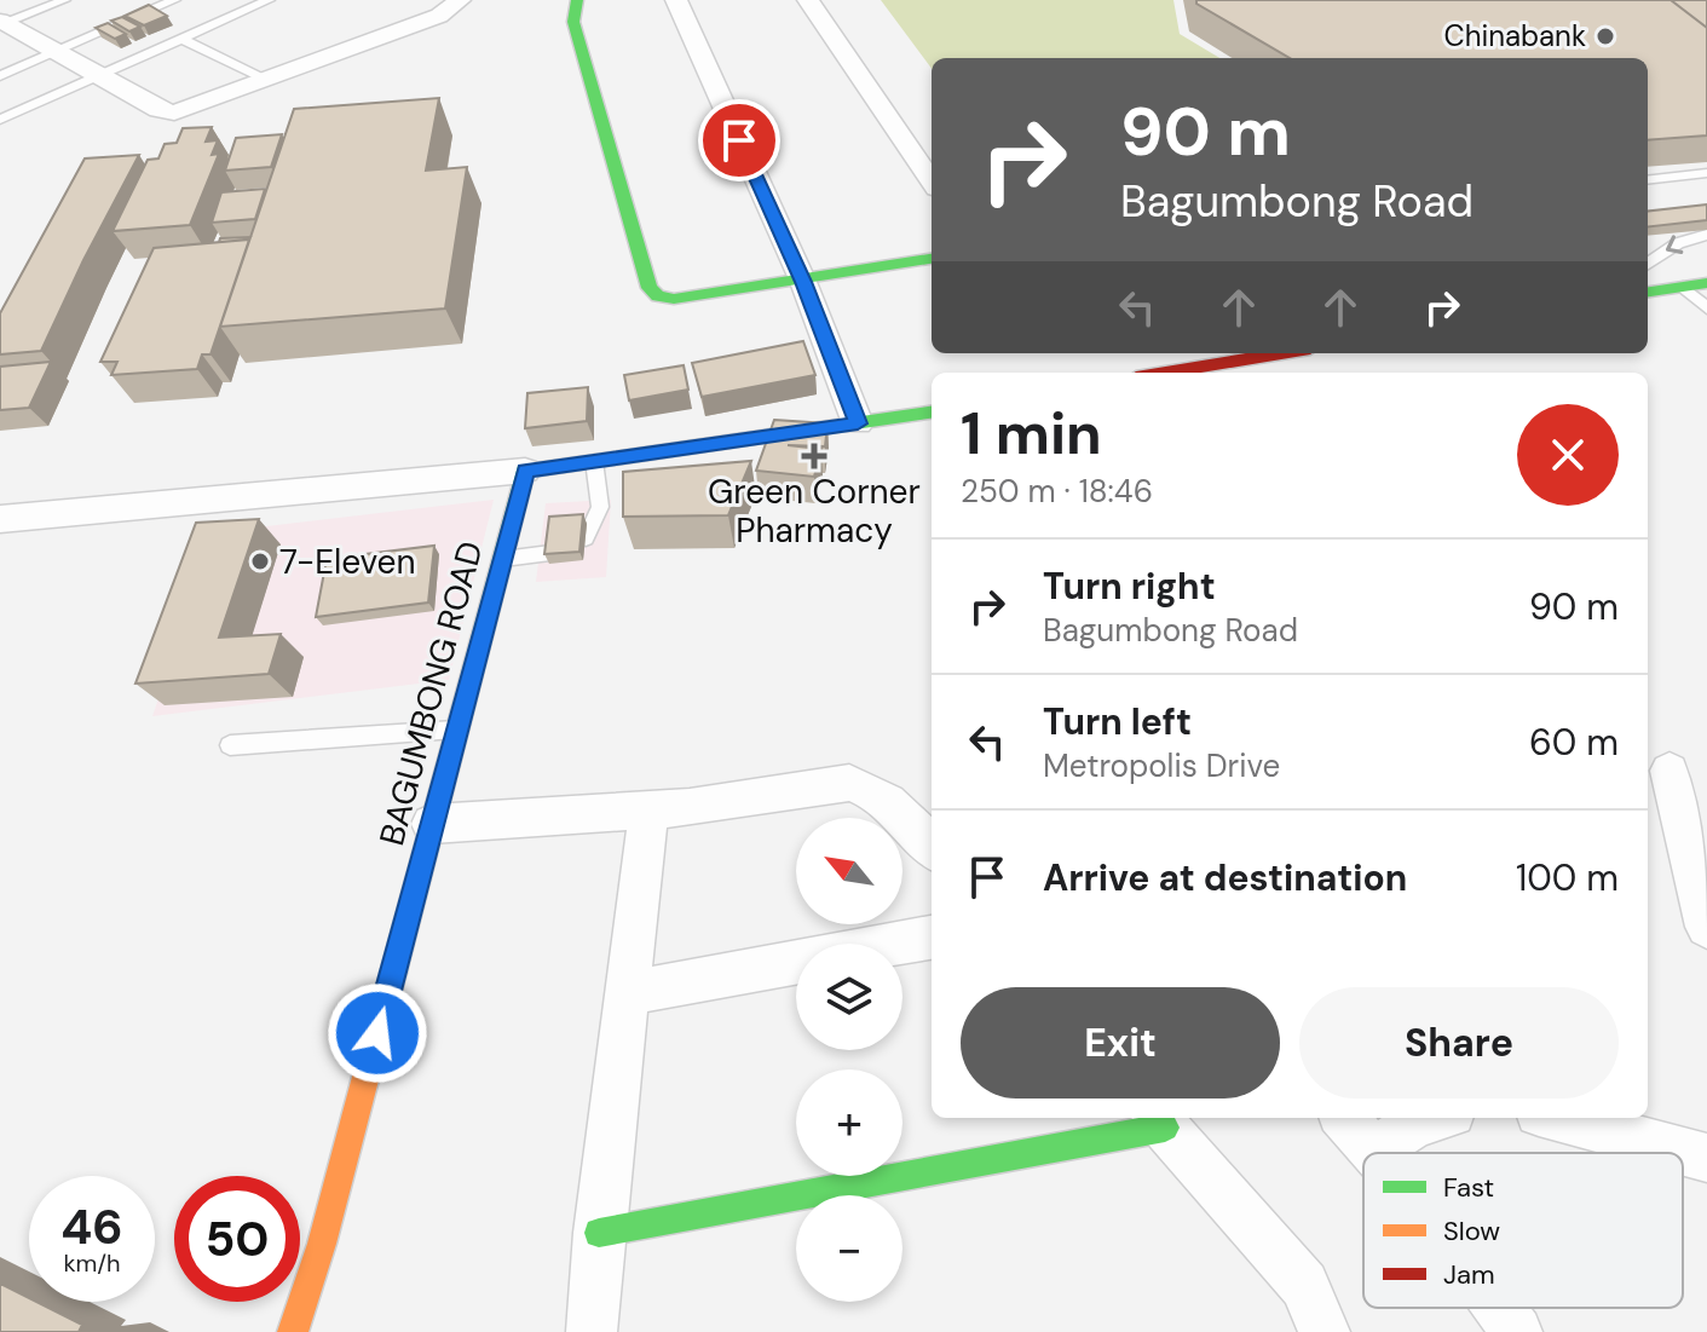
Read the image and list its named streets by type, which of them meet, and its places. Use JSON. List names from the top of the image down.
{
  "streets": {
    "main road": ["BAGUMBONG ROAD"]
  },
  "places": {
    "other": ["Chinabank", "7-Eleven"],
    "health": ["Green Corner Pharmacy"]
  },
  "legend": ["Fast", "Slow", "Jam"],
  "north": "top left",
  "page": {
    "turn": ["90 m", "Bagumbong Road"],
    "heading": ["1 min", "250 m · 18:46"],
    "list": [
      {
        "name": "Turn right",
        "note": "Bagumbong Road",
        "value": "90 m"
      },
      {
        "name": "Turn left",
        "note": "Metropolis Drive",
        "value": "60 m"
      },
      {
        "name": "Arrive at destination",
        "value": "100 m"
      }
    ],
    "map_buttons": ["+", "−"],
    "buttons": ["Exit", "Share"],
    "speed": "46 km/h",
    "limit": "50"
  }
}
